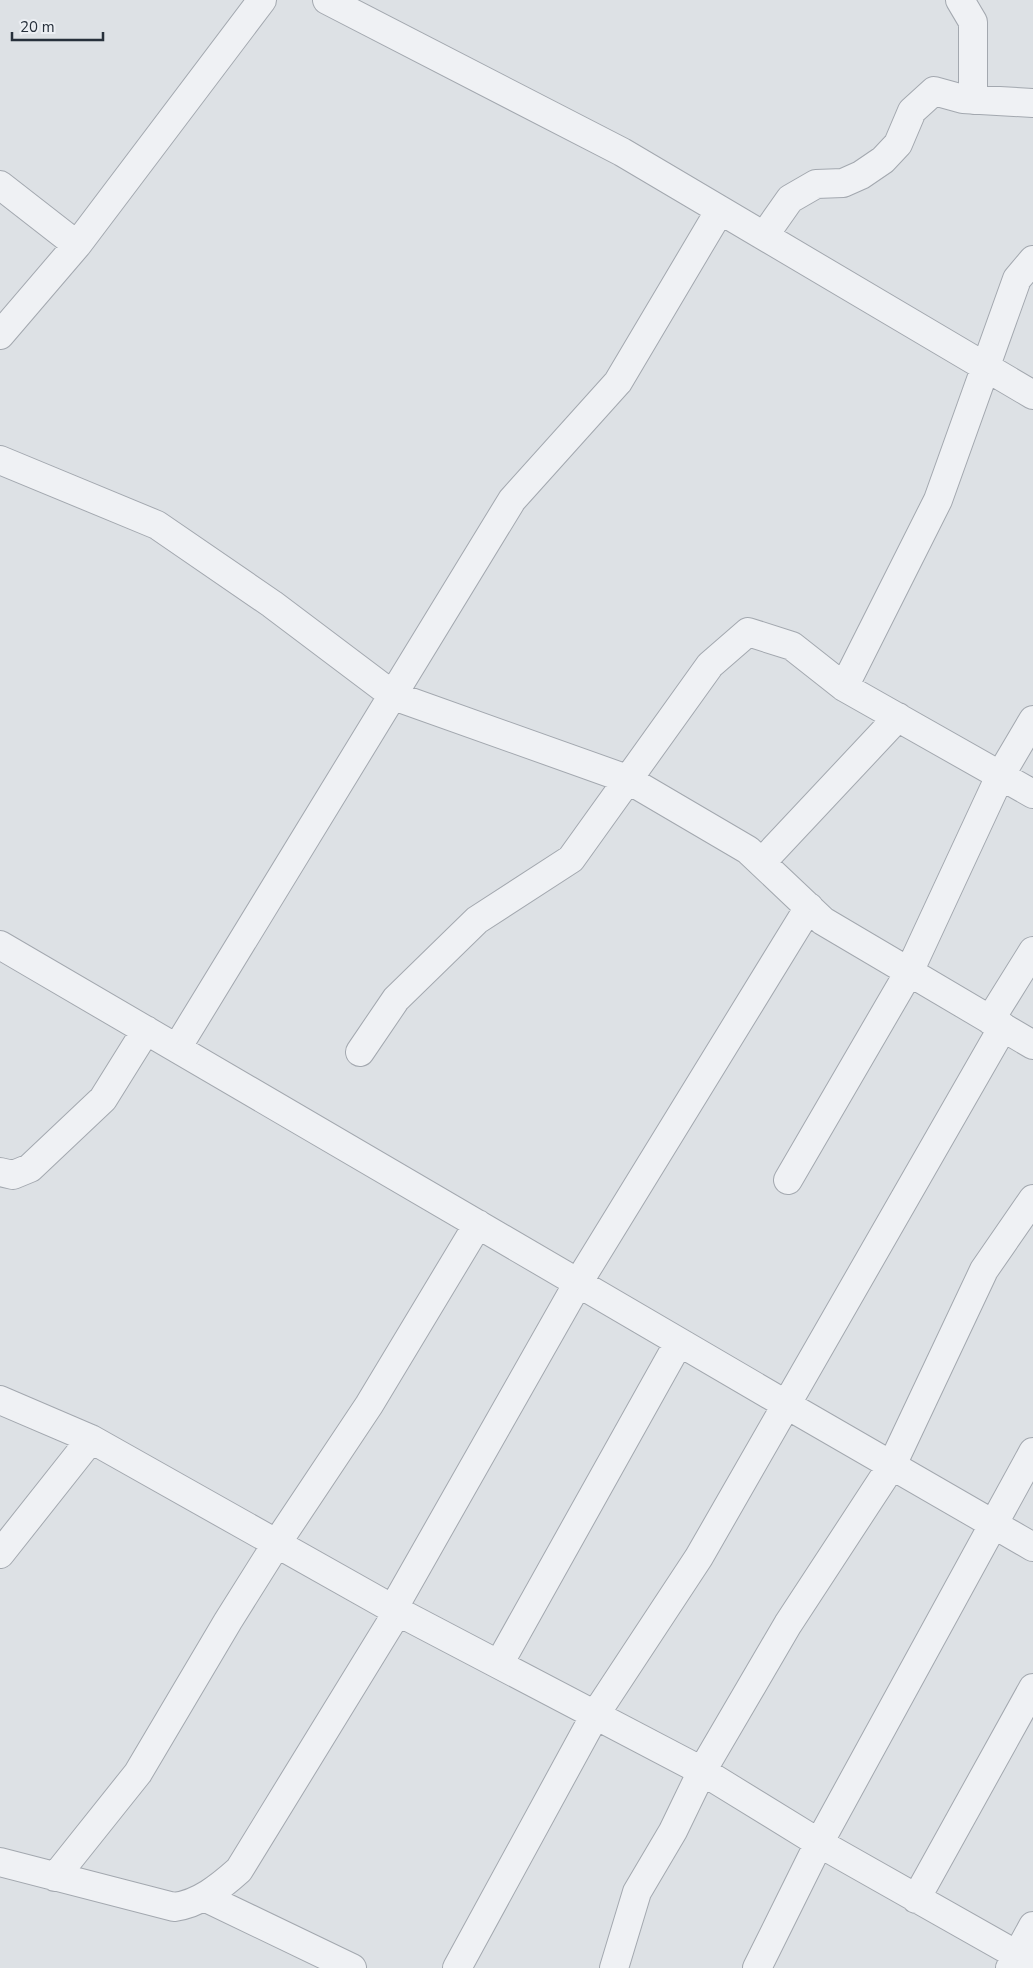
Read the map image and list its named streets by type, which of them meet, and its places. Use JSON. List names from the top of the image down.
{
  "scale_bar": "20 m"
}
